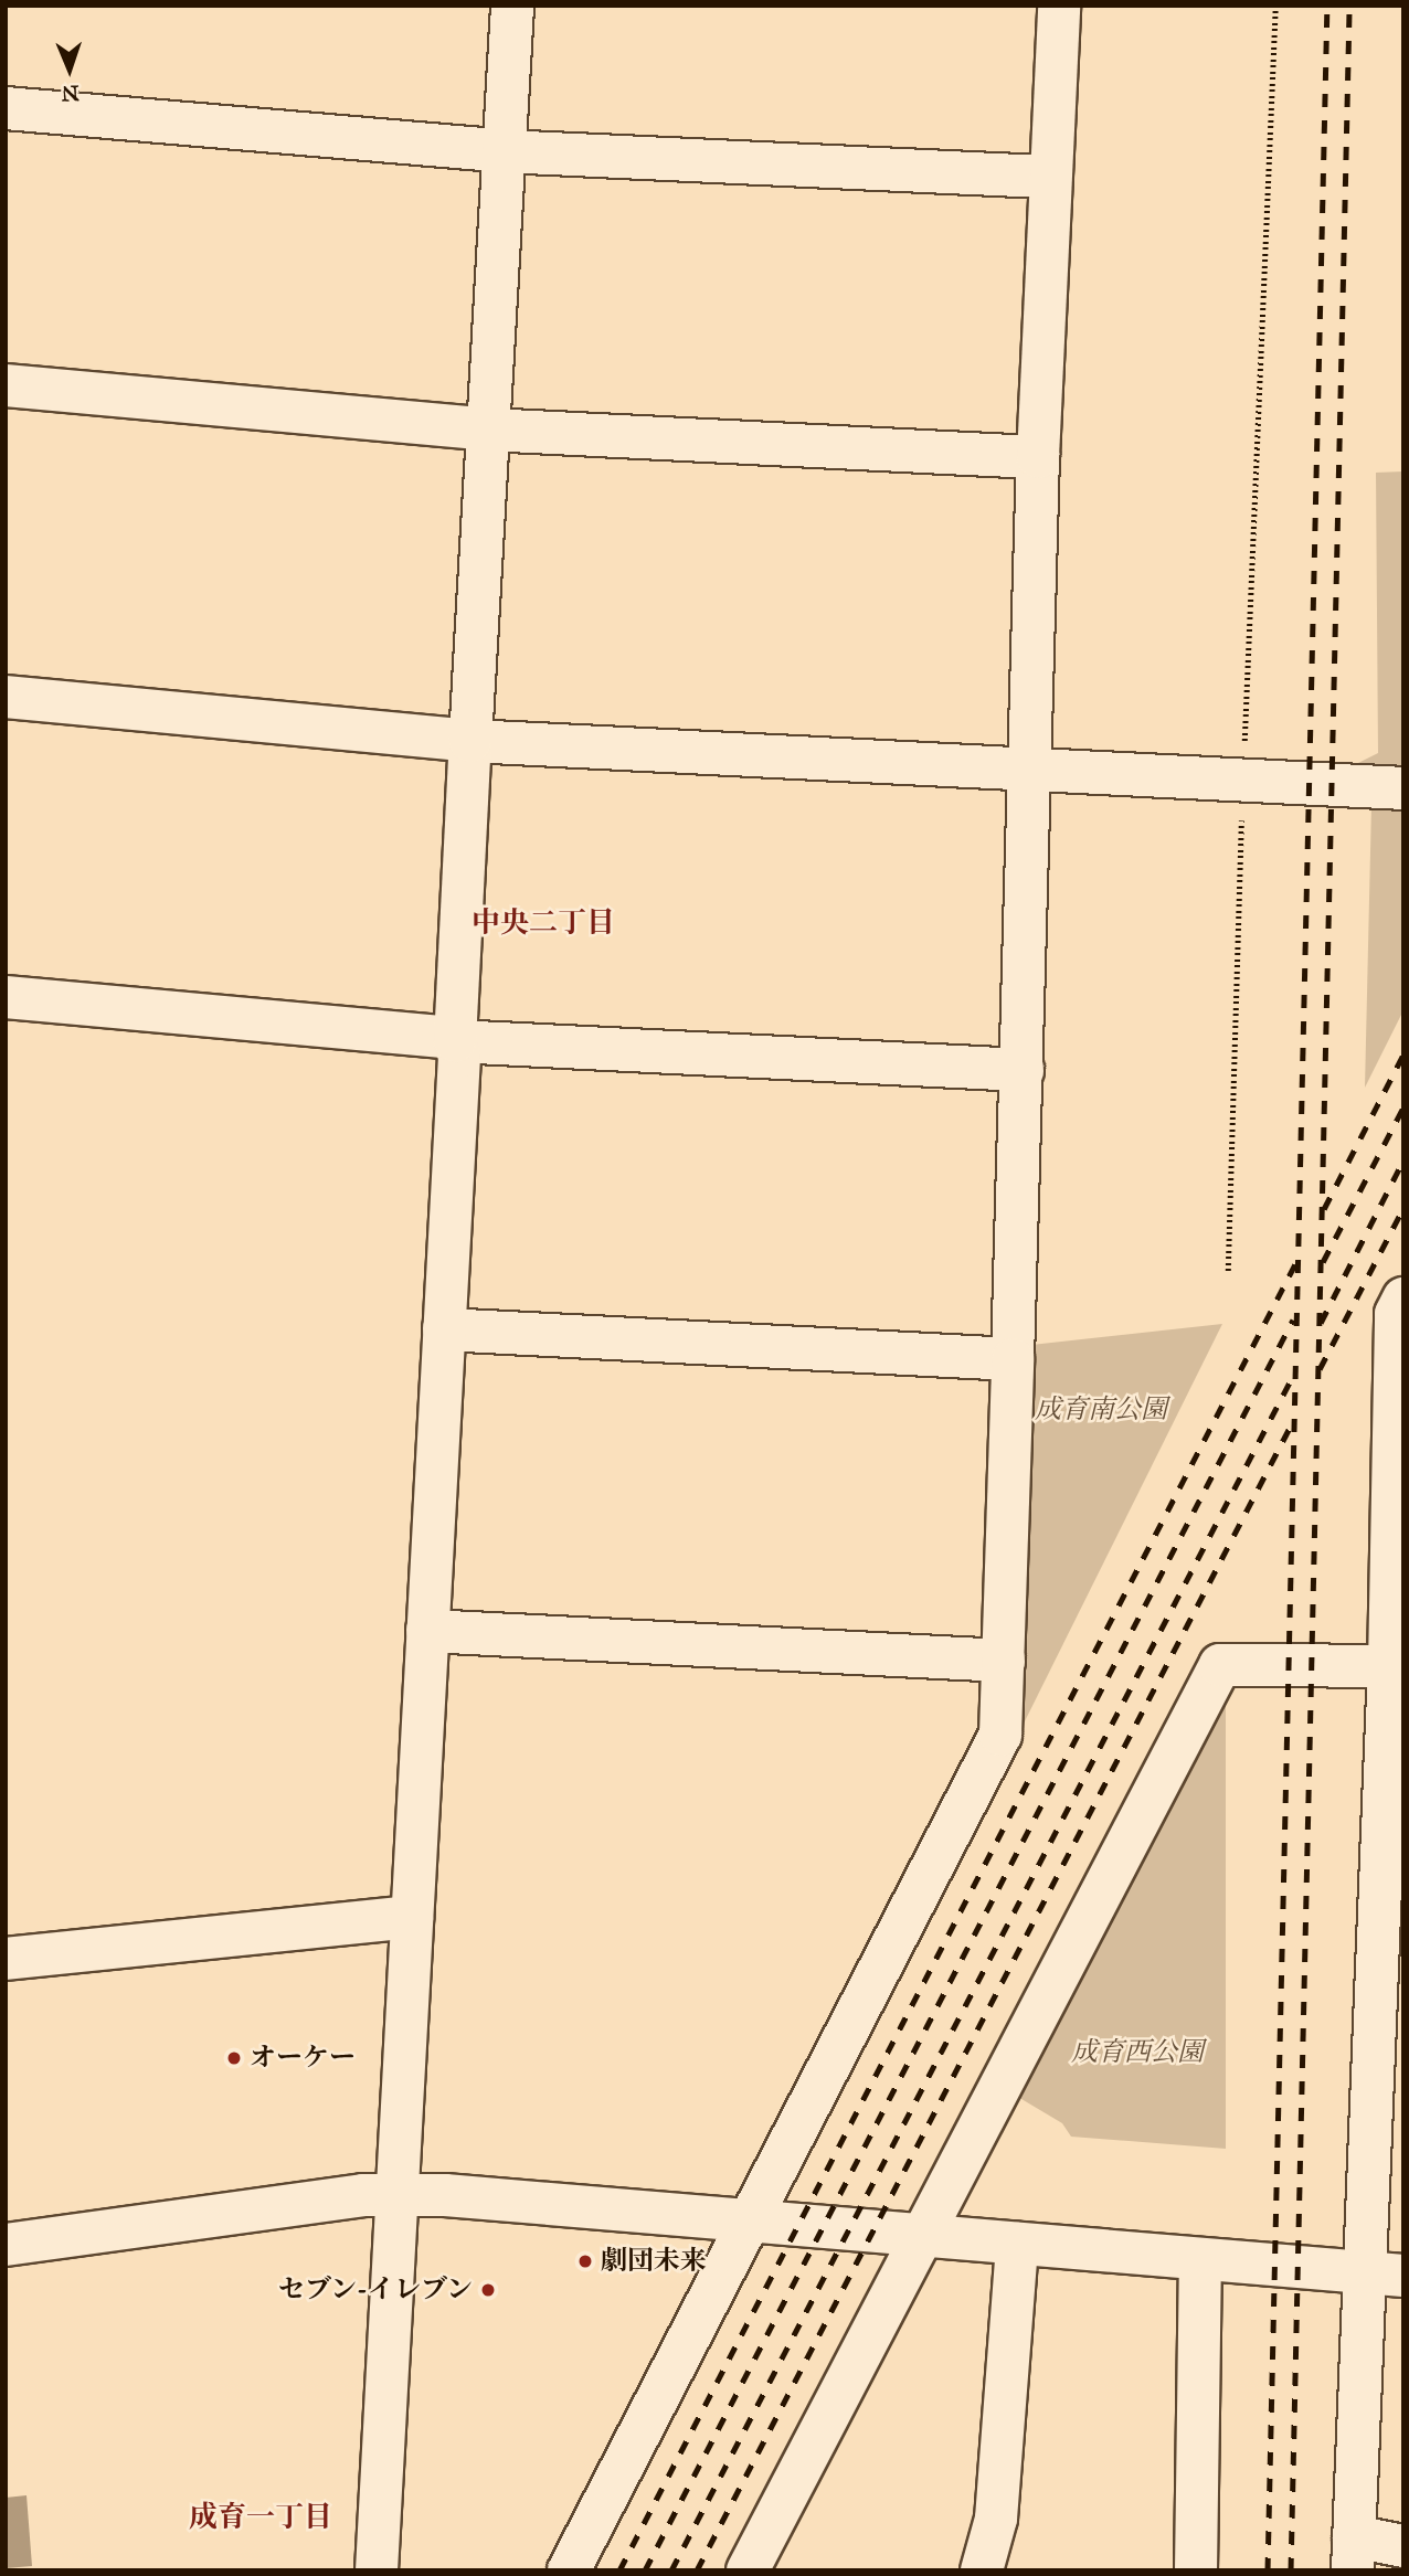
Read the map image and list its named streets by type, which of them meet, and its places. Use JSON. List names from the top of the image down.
{
  "districts": ["中央二丁目", "成育一丁目"],
  "parks": ["成育南公園", "成育西公園"],
  "places": ["オーケー", "劇団未来", "セブン-イレブン"],
  "north": "bottom"
}
